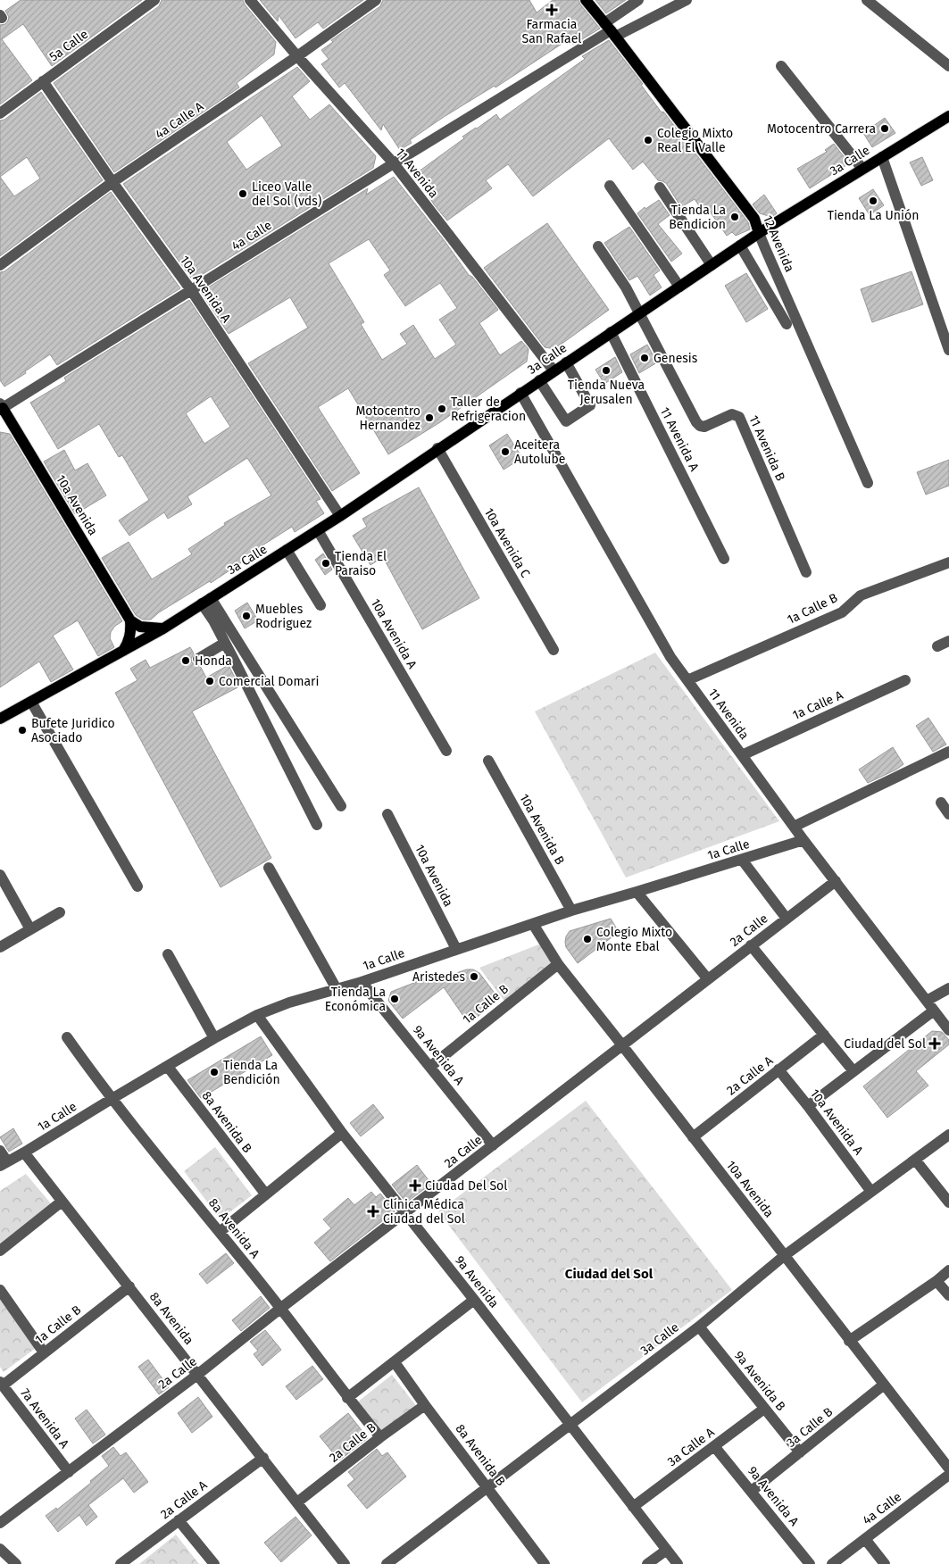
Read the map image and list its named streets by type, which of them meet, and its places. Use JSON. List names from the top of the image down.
{
  "streets": {
    "main road": ["3a Calle", "12 Avenida", "10a Avenida"],
    "street": [
      "5a Calle",
      "4a Calle A",
      "11 Avenida",
      "4a Calle",
      "10a Avenida A",
      "11 Avenida A",
      "11 Avenida B",
      "10a Avenida C",
      "1a Calle B",
      "1a Calle A",
      "10a Avenida B",
      "1a Calle",
      "2a Calle",
      "9a Avenida A",
      "2a Calle A",
      "8a Avenida B",
      "8a Avenida A",
      "9a Avenida",
      "8a Avenida",
      "9a Avenida B",
      "7a Avenida A",
      "3a Calle B",
      "2a Calle B",
      "3a Calle A"
    ]
  },
  "crossings": [
    ["5a Calle", "10a Avenida A"],
    ["4a Calle A", "11 Avenida"],
    ["4a Calle A", "10a Avenida A"],
    ["3a Calle", "11 Avenida"],
    ["3a Calle", "12 Avenida"],
    ["3a Calle", "10a Avenida A"],
    ["3a Calle", "11 Avenida A"],
    ["3a Calle", "11 Avenida B"],
    ["3a Calle", "10a Avenida"],
    ["3a Calle", "10a Avenida C"],
    ["3a Calle", "8a Avenida B"],
    ["3a Calle", "9a Avenida"],
    ["3a Calle", "9a Avenida B"],
    ["11 Avenida", "4a Calle"],
    ["11 Avenida", "1a Calle B"],
    ["11 Avenida", "1a Calle A"],
    ["11 Avenida", "1a Calle"],
    ["11 Avenida", "2a Calle"],
    ["4a Calle", "12 Avenida"],
    ["4a Calle", "10a Avenida A"],
    ["4a Calle", "10a Avenida"],
    ["10a Avenida A", "2a Calle A"],
    ["10a Avenida", "1a Calle B"],
    ["10a Avenida", "1a Calle"],
    ["10a Avenida", "2a Calle"],
    ["10a Avenida", "2a Calle A"],
    ["10a Avenida", "3a Calle B"],
    ["1a Calle B", "9a Avenida A"],
    ["1a Calle B", "8a Avenida"],
    ["1a Calle B", "7a Avenida A"],
    ["10a Avenida B", "1a Calle"],
    ["1a Calle", "9a Avenida A"],
    ["1a Calle", "8a Avenida B"],
    ["1a Calle", "8a Avenida A"],
    ["1a Calle", "9a Avenida"],
    ["1a Calle", "8a Avenida"],
    ["2a Calle", "9a Avenida A"],
    ["2a Calle", "8a Avenida A"],
    ["2a Calle", "9a Avenida"],
    ["2a Calle", "8a Avenida"],
    ["2a Calle", "7a Avenida A"],
    ["9a Avenida A", "3a Calle B"],
    ["9a Avenida A", "3a Calle A"],
    ["2a Calle A", "8a Avenida"],
    ["8a Avenida B", "2a Calle B"],
    ["8a Avenida A", "2a Calle B"],
    ["9a Avenida", "3a Calle A"],
    ["8a Avenida", "2a Calle B"],
    ["9a Avenida B", "3a Calle B"],
    ["9a Avenida B", "3a Calle A"]
  ],
  "districts": ["Ciudad del Sol"],
  "places": {
    "health": [
      "Farmacia San Rafael",
      "Ciudad del Sol",
      "Ciudad Del Sol",
      "Clínica Médica Ciudad del Sol"
    ],
    "other": [
      "Motocentro Carrera",
      "Colegio Mixto Real El Valle",
      "Liceo Valle del Sol (vds)",
      "Tienda La Unión",
      "Tienda La Bendicion",
      "Genesis",
      "Tienda Nueva Jerusalen",
      "Taller de Refrigeracion",
      "Motocentro Hernandez",
      "Aceitera Autolube",
      "Tienda El Paraiso",
      "Muebles Rodriguez",
      "Honda",
      "Comercial Domari",
      "Bufete Juridico Asociado",
      "Colegio Mixto Monte Ebal",
      "Aristedes",
      "Tienda La Económica",
      "Tienda La Bendición"
    ]
  }
}
